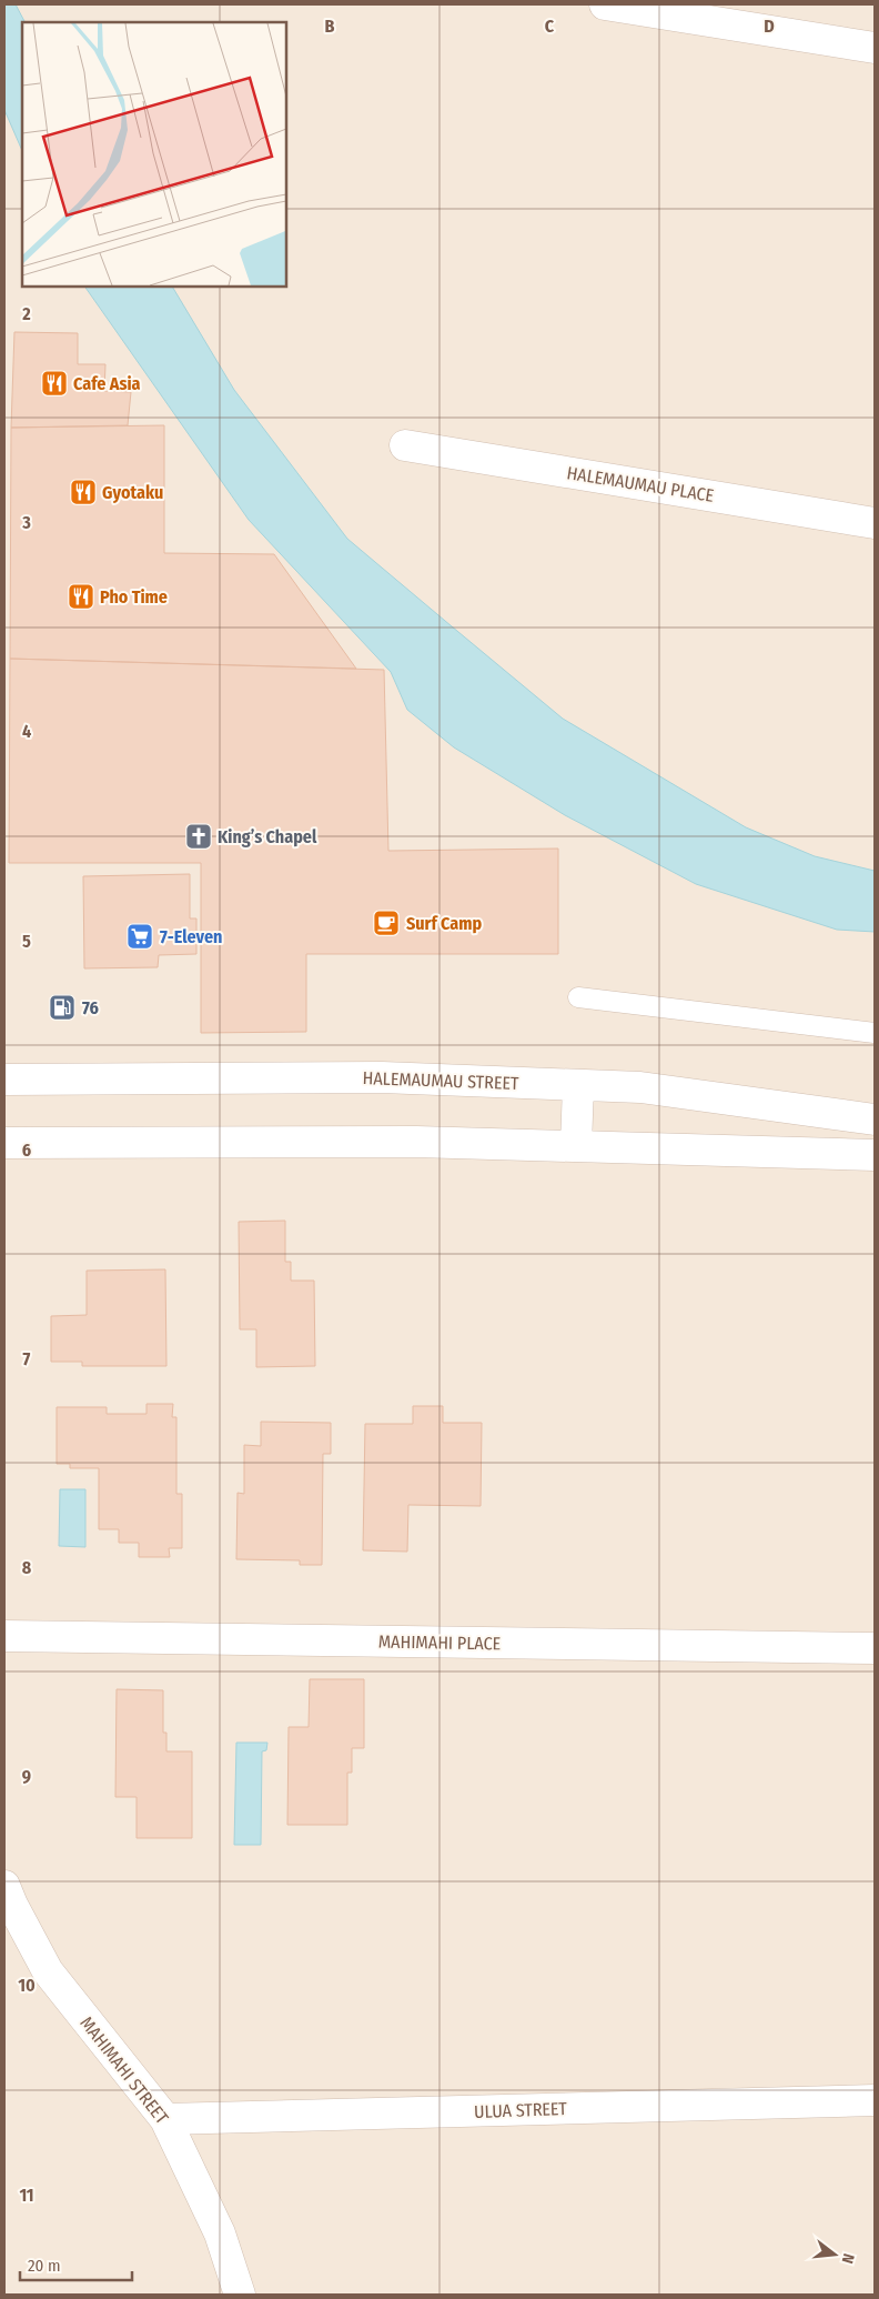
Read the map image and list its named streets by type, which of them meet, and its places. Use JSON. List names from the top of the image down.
{
  "streets": {
    "street": [
      "HALEMAUMAU PLACE",
      "HALEMAUMAU STREET",
      "MAHIMAHI PLACE",
      "MAHIMAHI STREET",
      "ULUA STREET"
    ]
  },
  "crossings": [
    ["MAHIMAHI STREET", "ULUA STREET"]
  ],
  "places": {
    "restaurant": ["Cafe Asia", "Gyotaku", "Pho Time"],
    "church": ["King’s Chapel"],
    "cafe": ["Surf Camp"],
    "supermarket": ["7-Eleven"],
    "fuel station": ["76"]
  },
  "scale_bar": "20 m",
  "north": "right",
  "grid": {
    "columns": ["B", "C", "D"],
    "rows": [
      "2",
      "3",
      "4",
      "5",
      "6",
      "7",
      "8",
      "9",
      "10",
      "11"
    ]
  }
}
